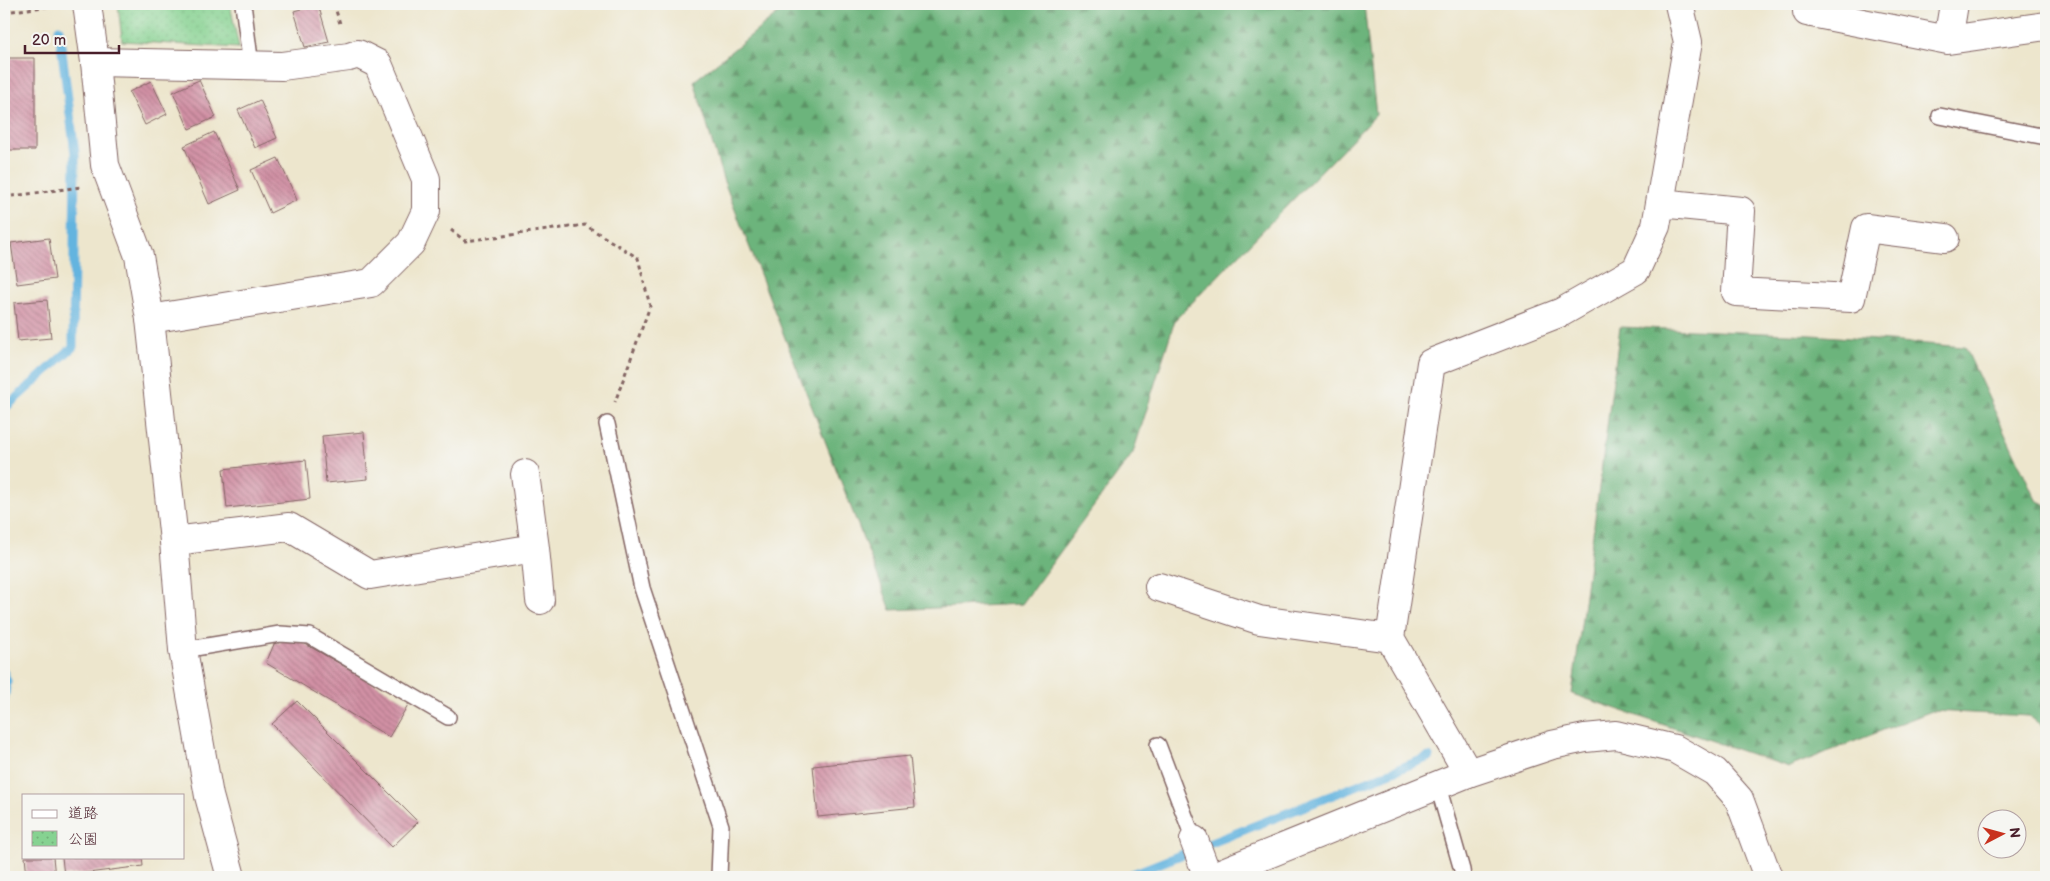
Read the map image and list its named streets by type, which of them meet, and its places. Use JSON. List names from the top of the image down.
{
  "legend": ["道路", "公園"],
  "scale_bar": "20 m",
  "north": "right"
}
